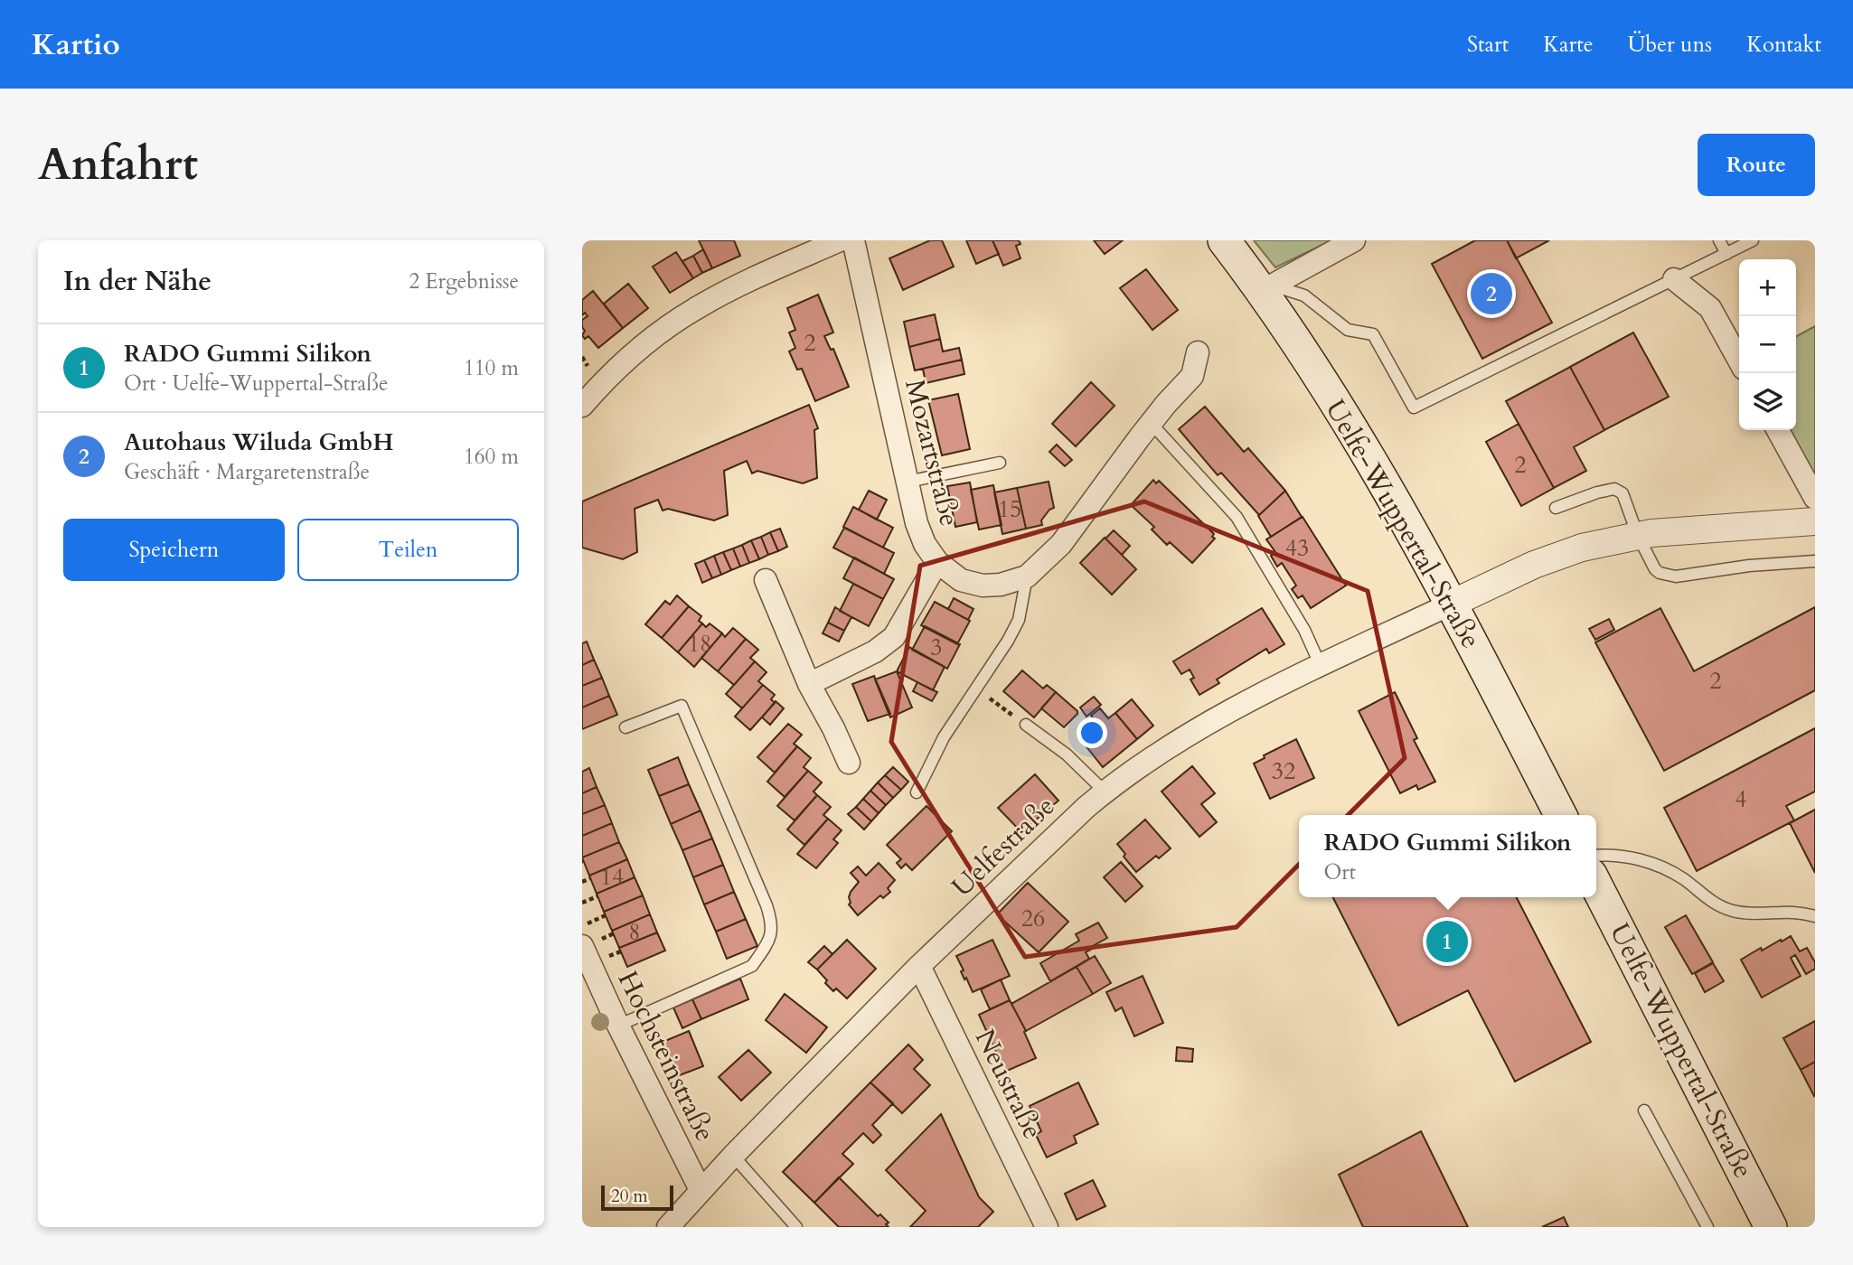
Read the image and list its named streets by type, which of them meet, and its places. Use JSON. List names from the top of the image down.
{
  "streets": {
    "main road": ["Uelfe-Wuppertal-Straße"],
    "street": [
      "Mozartstraße",
      "Uelfestraße",
      "Hochsteinstraße",
      "Neustraße"
    ]
  },
  "crossings": [
    ["Uelfe-Wuppertal-Straße", "Uelfestraße"],
    ["Uelfestraße", "Hochsteinstraße"],
    ["Uelfestraße", "Neustraße"]
  ],
  "house_numbers": [
    "2",
    "2",
    "15",
    "43",
    "18",
    "3",
    "2",
    "32",
    "4",
    "14",
    "26",
    "8"
  ],
  "scale_bar": "20 m",
  "page": {
    "header": "Kartio",
    "nav": [
      "Start",
      "Karte",
      "Über uns",
      "Kontakt"
    ],
    "buttons": [
      "Route",
      ["Speichern", "Teilen"]
    ],
    "title": "Anfahrt",
    "heading": ["In der Nähe", "2 Ergebnisse"],
    "map_buttons": ["+", "−"],
    "pins": ["2", "1"],
    "list": [
      {
        "mark": "1",
        "name": "RADO Gummi Silikon",
        "note": "Ort · Uelfe-Wuppertal-Straße",
        "value": "110 m"
      },
      {
        "mark": "2",
        "name": "Autohaus Wiluda GmbH",
        "note": "Geschäft · Margaretenstraße",
        "value": "160 m"
      }
    ],
    "popup": ["RADO Gummi Silikon", "Ort"],
    "scale": "20 m"
  }
}
